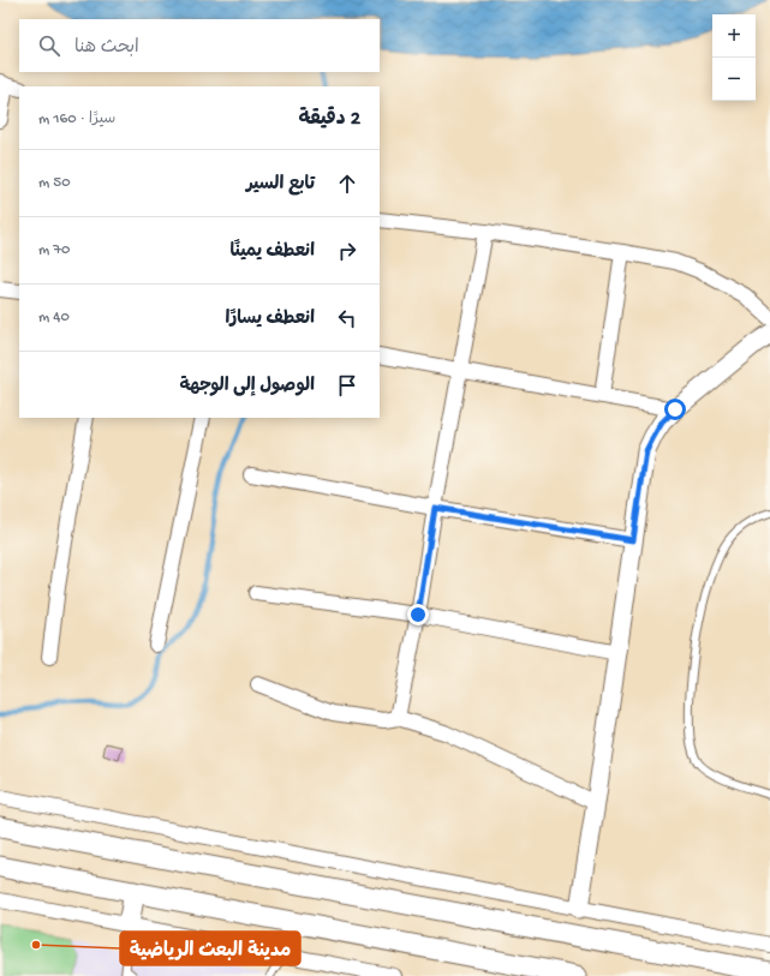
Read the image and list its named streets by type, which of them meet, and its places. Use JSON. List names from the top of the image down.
{
  "places": ["مدينة البعث الرياضية"],
  "page": {
    "map_buttons": ["+", "−"],
    "search": "ابحث هنا",
    "heading": ["2 دقيقة", "سيرًا · 160 m"],
    "list": [
      ["تابع السير", "50 m"],
      ["انعطف يمينًا", "70 m"],
      ["انعطف يسارًا", "40 m"],
      "الوصول إلى الوجهة"
    ]
  }
}
